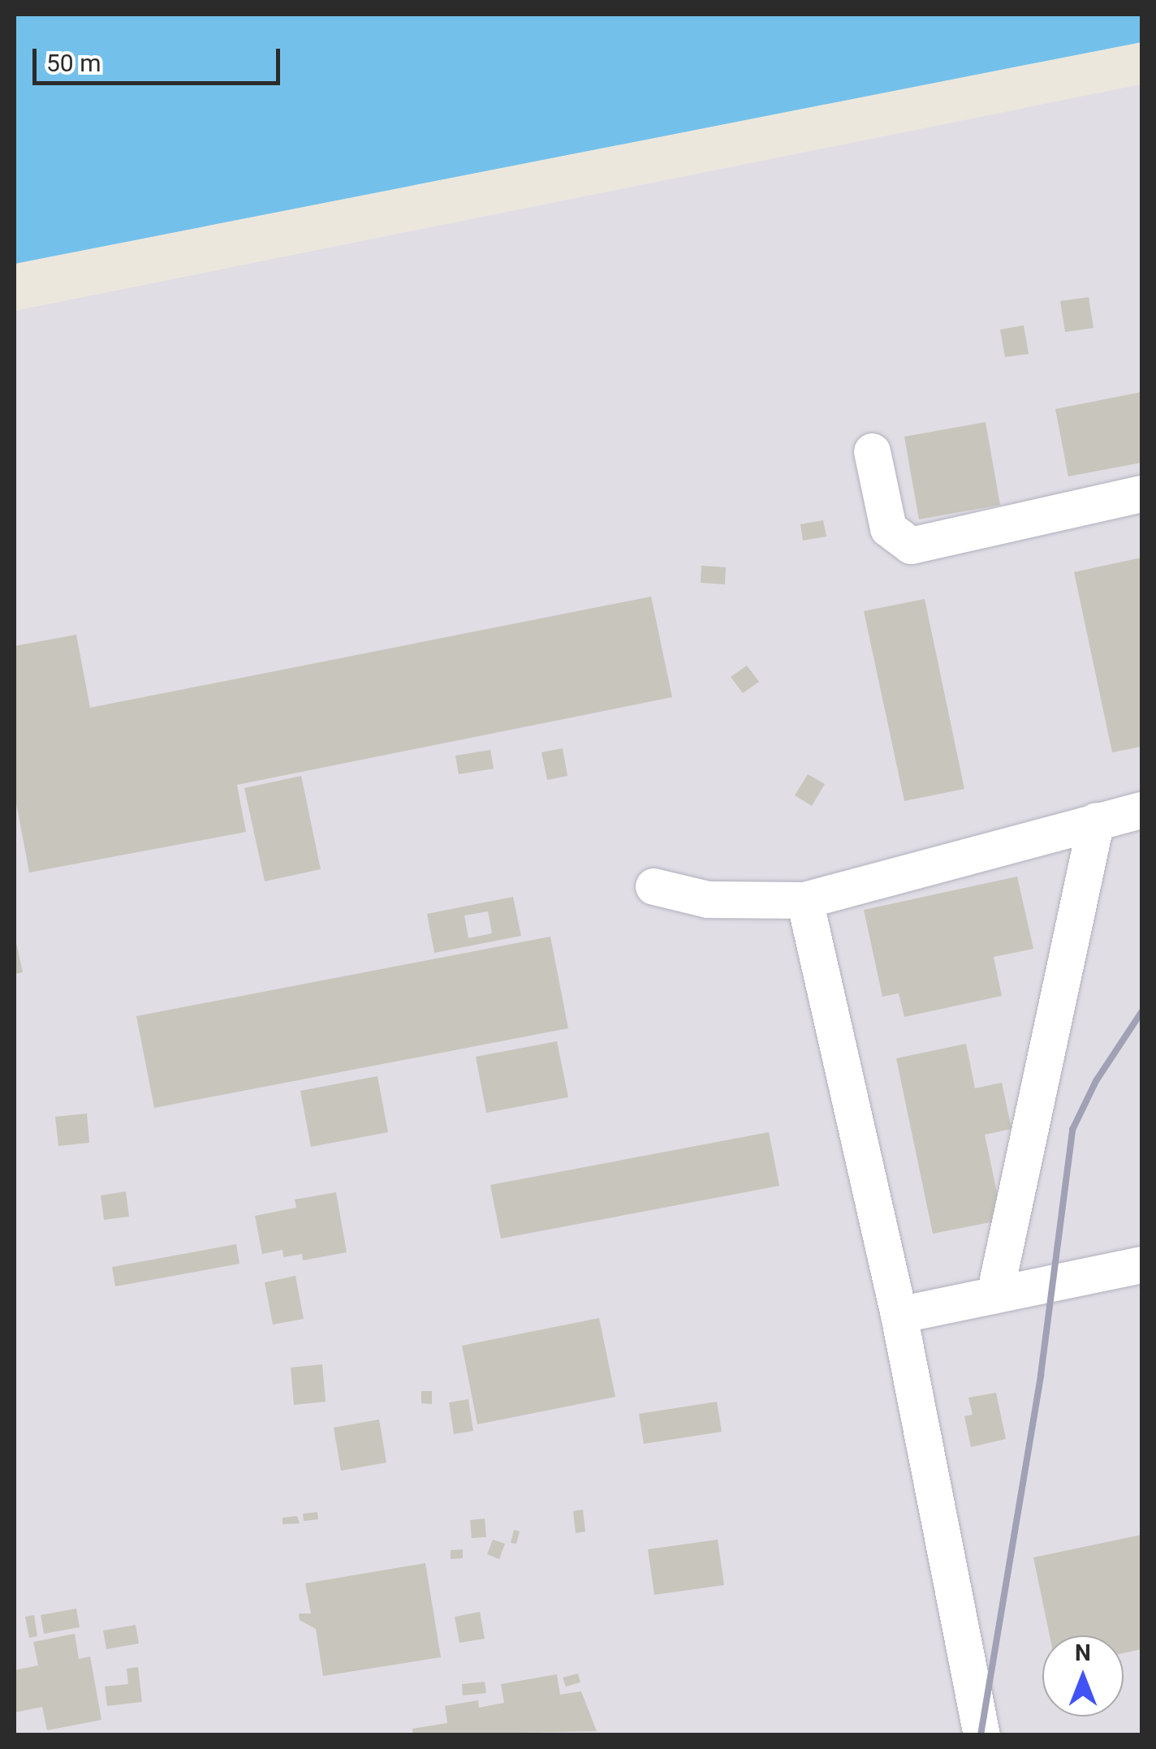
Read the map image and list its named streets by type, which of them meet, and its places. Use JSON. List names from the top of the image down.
{
  "scale_bar": "50 m",
  "north": "top"
}
